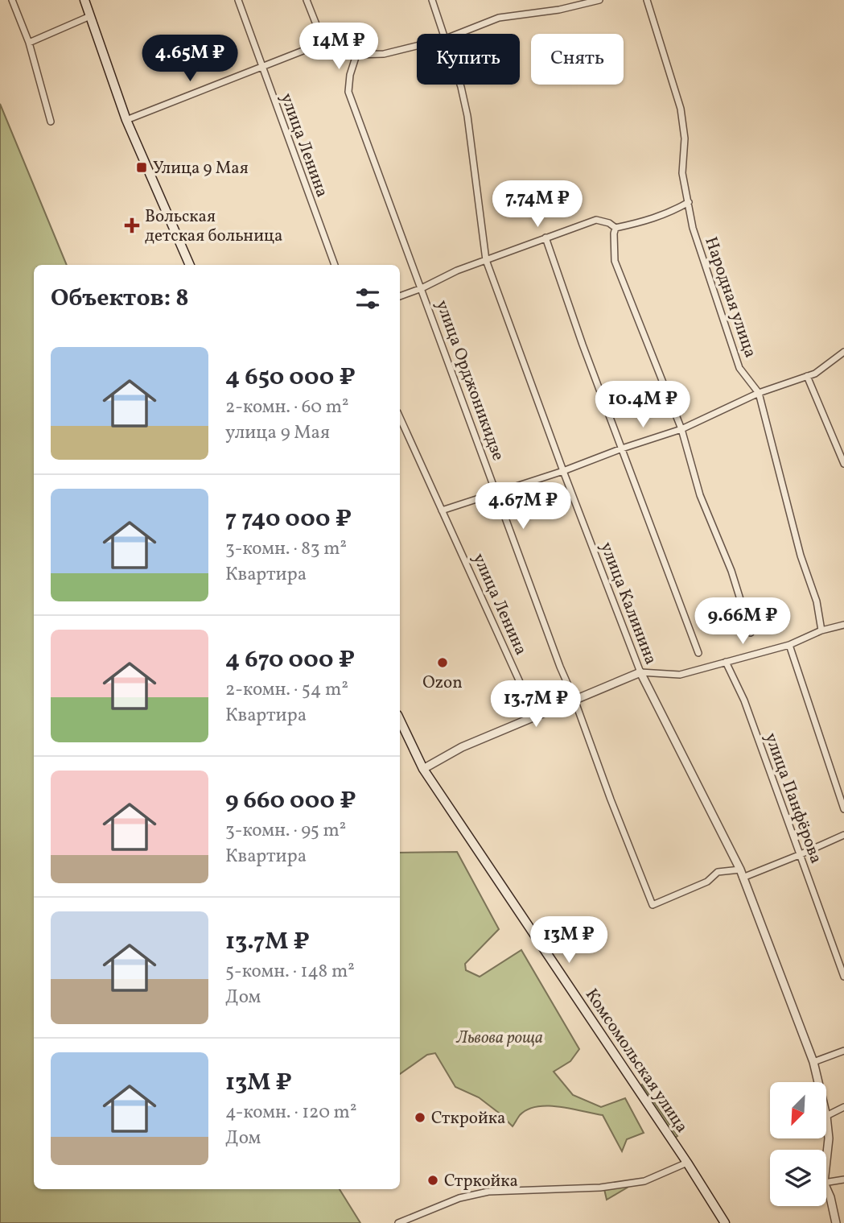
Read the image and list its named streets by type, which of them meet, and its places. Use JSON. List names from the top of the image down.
{
  "streets": {
    "main road": ["Комсомольская улица"],
    "street": [
      "улица Ленина",
      "Народная улица",
      "улица Орджоникидзе",
      "улица Калинина",
      "улица Панфёрова"
    ]
  },
  "crossings": [
    ["улица Орджоникидзе", "улица Калинина"]
  ],
  "parks": ["Львова роща"],
  "places": {
    "transit": ["Улица 9 Мая"],
    "health": ["Вольская детская больница"],
    "other": ["Ozon", "Сткройка", "Стркойка"]
  },
  "north": "bottom left",
  "page": {
    "price": [
      "14M ₽",
      "4.65M ₽",
      "7.74M ₽",
      "10.4M ₽",
      "4.67M ₽",
      "9.66M ₽",
      "13.7M ₽",
      "13M ₽"
    ],
    "chip": ["Купить", "Снять"],
    "heading": "Объектов: 8",
    "list": [
      {
        "name": "4 650 000 ₽",
        "note": "2-комн. · 60 m² · улица 9 Мая"
      },
      {
        "name": "7 740 000 ₽",
        "note": "3-комн. · 83 m² · Квартира"
      },
      {
        "name": "4 670 000 ₽",
        "note": "2-комн. · 54 m² · Квартира"
      },
      {
        "name": "9 660 000 ₽",
        "note": "3-комн. · 95 m² · Квартира"
      },
      {
        "name": "13.7M ₽",
        "note": "5-комн. · 148 m² · Дом"
      },
      {
        "name": "13M ₽",
        "note": "4-комн. · 120 m² · Дом"
      }
    ]
  }
}
